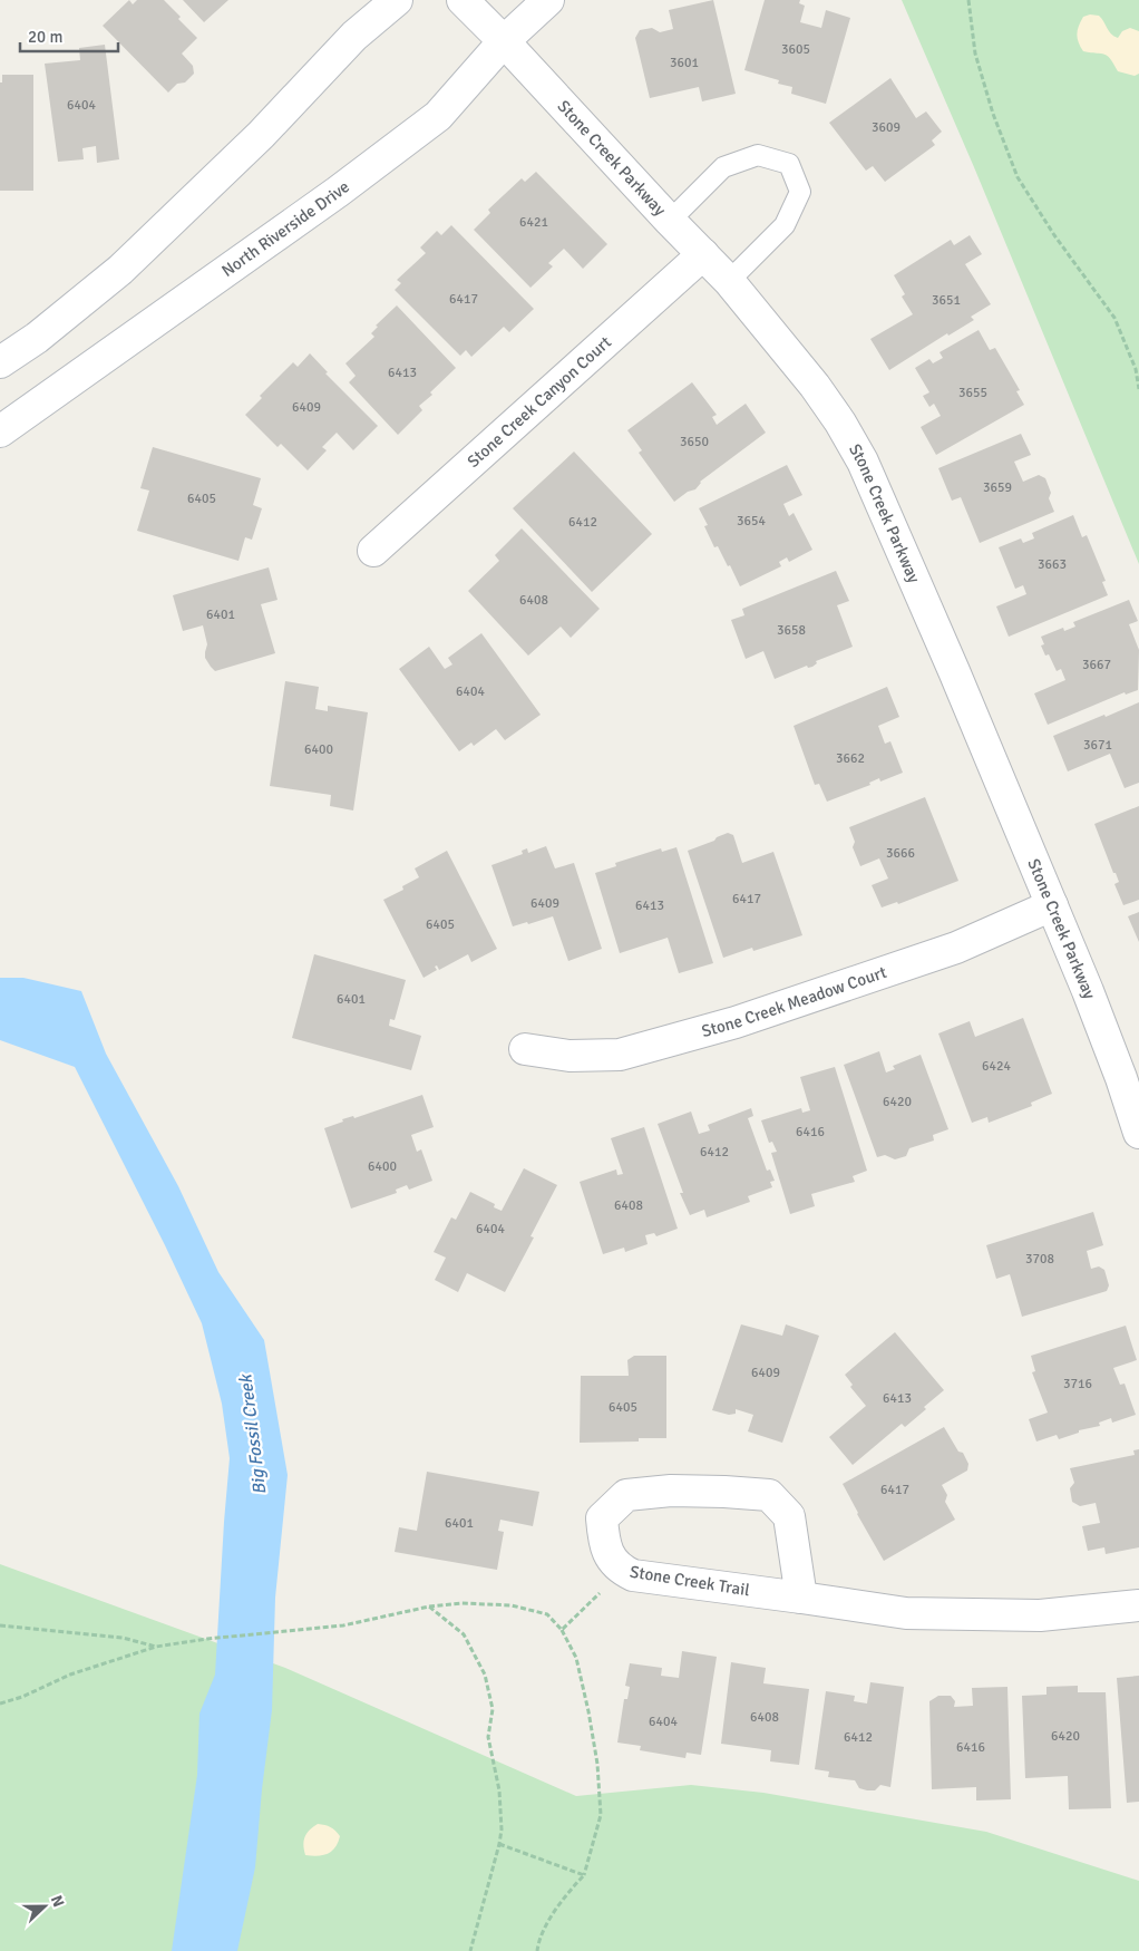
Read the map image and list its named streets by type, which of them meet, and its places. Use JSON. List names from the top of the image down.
{
  "streets": {
    "street": [
      "Stone Creek Parkway",
      "North Riverside Drive",
      "Stone Creek Canyon Court",
      "Stone Creek Meadow Court",
      "Stone Creek Trail"
    ]
  },
  "crossings": [
    ["Stone Creek Parkway", "North Riverside Drive"],
    ["Stone Creek Parkway", "Stone Creek Canyon Court"],
    ["Stone Creek Parkway", "Stone Creek Meadow Court"]
  ],
  "water": ["Big Fossil Creek"],
  "house_numbers": [
    "3605",
    "3601",
    "6404",
    "3609",
    "6421",
    "6417",
    "3651",
    "6413",
    "3655",
    "6409",
    "3650",
    "3659",
    "6405",
    "3654",
    "6412",
    "3663",
    "6408",
    "6401",
    "3658",
    "3667",
    "6404",
    "3671",
    "6400",
    "3662",
    "3666",
    "6417",
    "6409",
    "6413",
    "6405",
    "6401",
    "6424",
    "6420",
    "6416",
    "6412",
    "6400",
    "6408",
    "6404",
    "3708",
    "6409",
    "3716",
    "6413",
    "6405",
    "6417",
    "6401",
    "6408",
    "6404",
    "6420",
    "6412",
    "6416"
  ],
  "scale_bar": "20 m",
  "north": "right"
}
